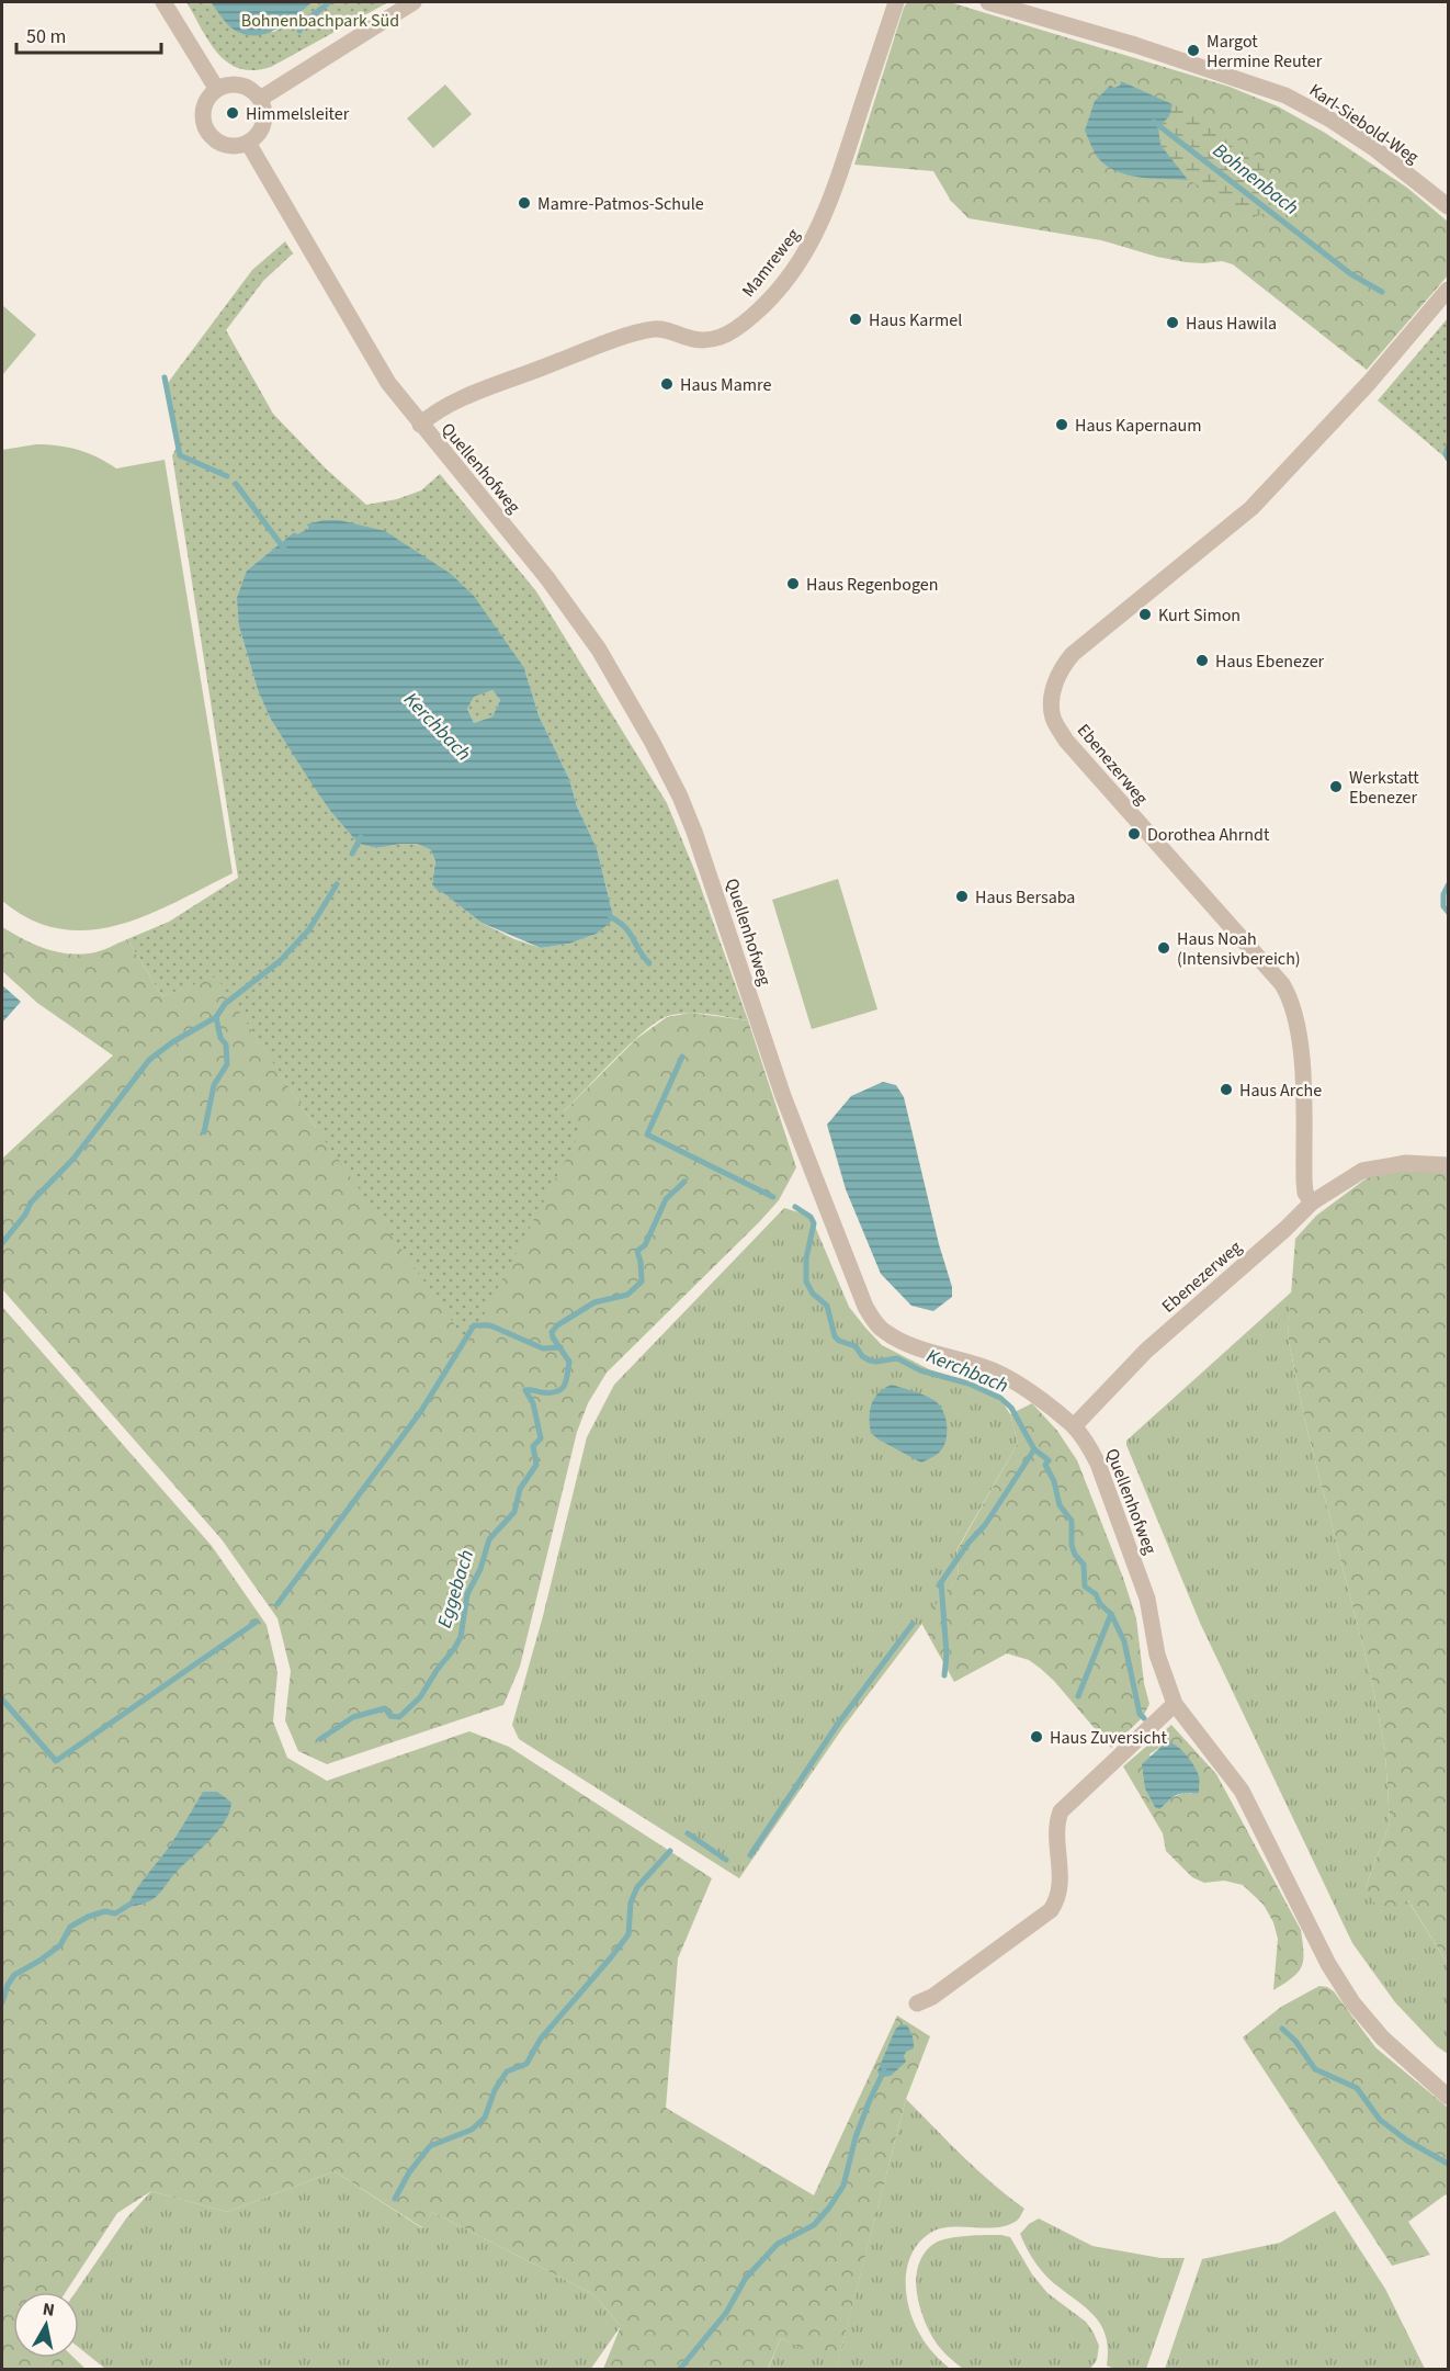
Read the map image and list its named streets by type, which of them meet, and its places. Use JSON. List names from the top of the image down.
{
  "streets": {
    "street": [
      "Karl-Siebold-Weg",
      "Mamreweg",
      "Quellenhofweg",
      "Ebenezerweg"
    ]
  },
  "crossings": [
    ["Mamreweg", "Quellenhofweg"],
    ["Quellenhofweg", "Ebenezerweg"]
  ],
  "water": ["Bohnenbach", "Kerchbach", "Eggebach"],
  "parks": ["Bohnenbachpark Süd"],
  "places": [
    "Margot Hermine Reuter",
    "Himmelsleiter",
    "Mamre-Patmos-Schule",
    "Haus Karmel",
    "Haus Hawila",
    "Haus Mamre",
    "Haus Kapernaum",
    "Haus Regenbogen",
    "Kurt Simon",
    "Haus Ebenezer",
    "Werkstatt Ebenezer",
    "Dorothea Ahrndt",
    "Haus Bersaba",
    "Haus Noah (Intensivbereich)",
    "Haus Arche",
    "Haus Zuversicht"
  ],
  "scale_bar": "50 m",
  "north": "top"
}
